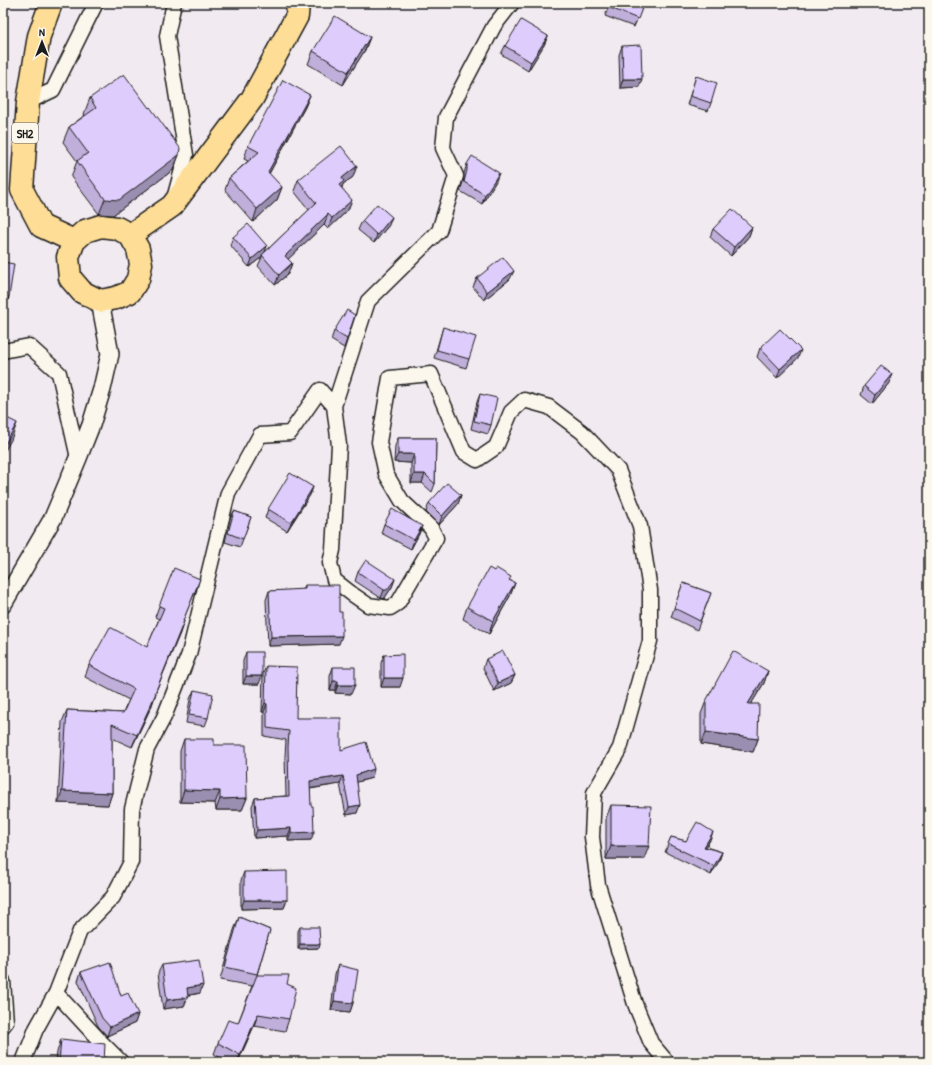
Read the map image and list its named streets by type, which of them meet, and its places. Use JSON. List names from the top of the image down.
{
  "streets": {
    "main road": ["SH2"]
  },
  "north": "top"
}
